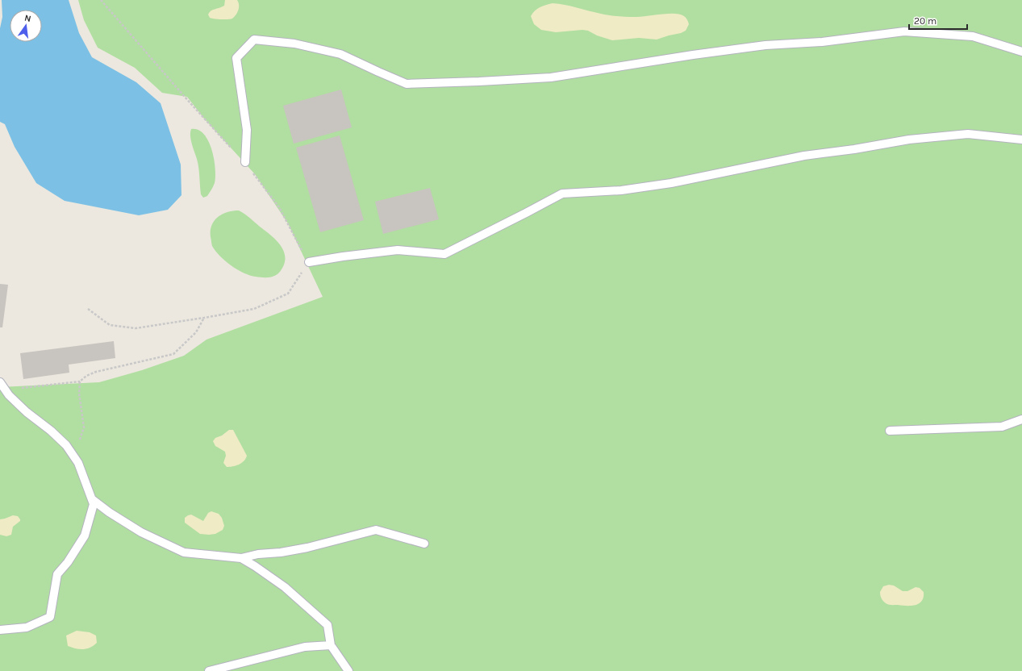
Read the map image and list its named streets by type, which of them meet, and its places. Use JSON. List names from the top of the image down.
{
  "scale_bar": "20 m",
  "north": "top"
}
